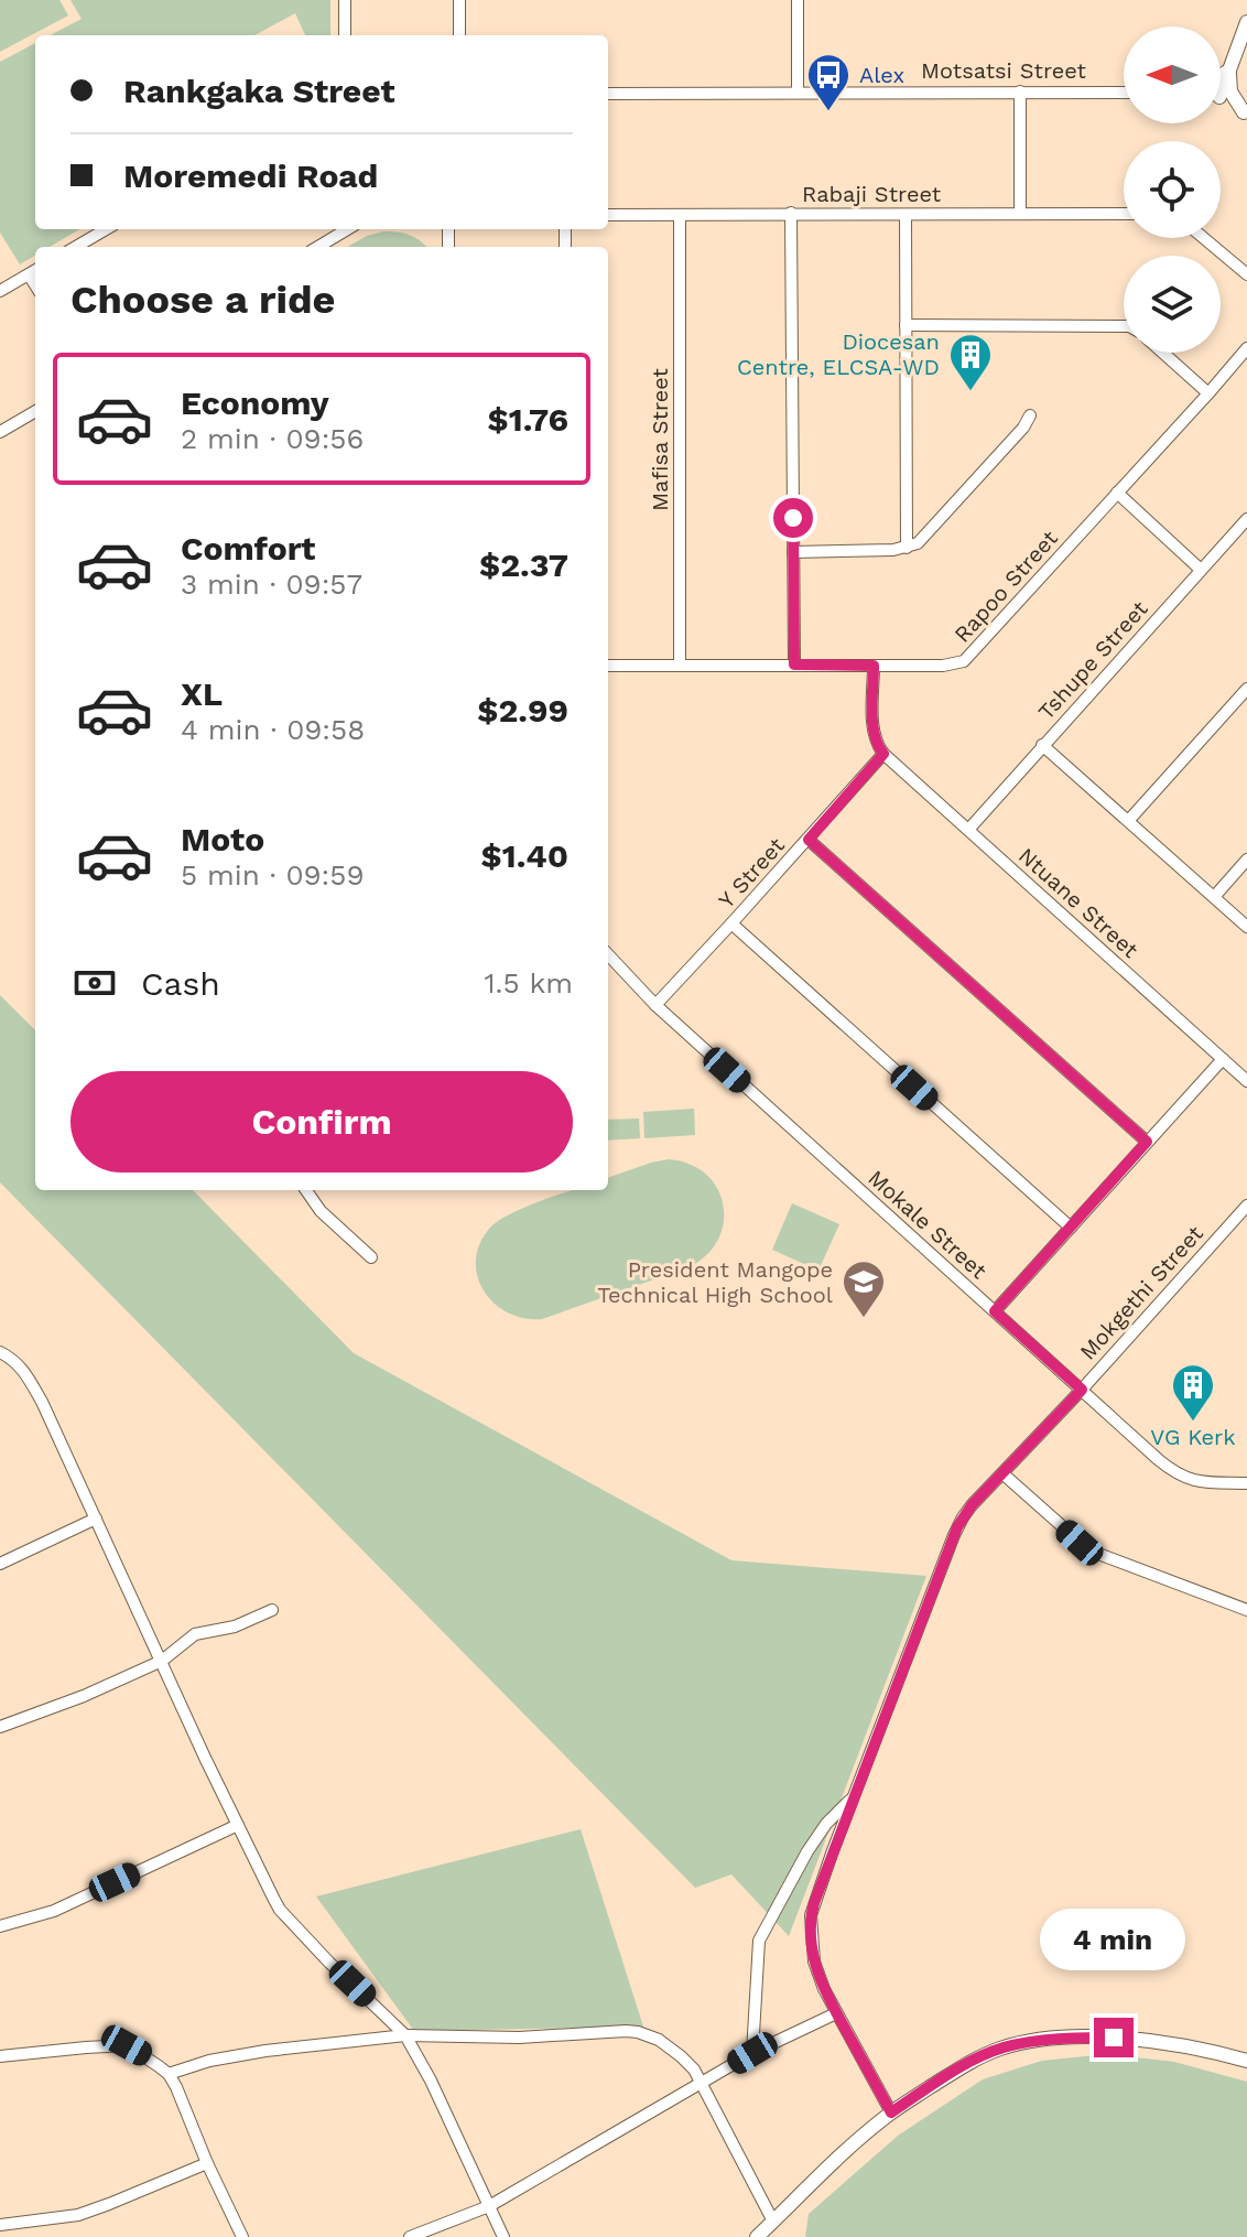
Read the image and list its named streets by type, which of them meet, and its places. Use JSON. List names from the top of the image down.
{
  "streets": {
    "street": [
      "Motsatsi Street",
      "Rabaji Street",
      "Mafisa Street",
      "Rapoo Street",
      "Tshupe Street",
      "Y Street",
      "Ntuane Street",
      "Mokale Street",
      "Mokgethi Street"
    ]
  },
  "crossings": [
    ["Rabaji Street", "Mafisa Street"],
    ["Mafisa Street", "Rapoo Street"],
    ["Tshupe Street", "Ntuane Street"],
    ["Y Street", "Ntuane Street"],
    ["Y Street", "Mokale Street"],
    ["Mokale Street", "Mokgethi Street"]
  ],
  "places": {
    "bus stop": ["Alex"],
    "building": ["Diocesan Centre, ELCSA-WD", "VG Kerk"],
    "school or university": ["President Mangope Technical High School"]
  },
  "north": "left",
  "page": {
    "banner": ["Rankgaka Street", "Moremedi Road"],
    "heading": "Choose a ride",
    "list": [
      {
        "name": "Economy",
        "note": "2 min · 09:56",
        "value": "$1.76"
      },
      {
        "name": "Comfort",
        "note": "3 min · 09:57",
        "value": "$2.37"
      },
      {
        "name": "XL",
        "note": "4 min · 09:58",
        "value": "$2.99"
      },
      {
        "name": "Moto",
        "note": "5 min · 09:59",
        "value": "$1.40"
      }
    ],
    "pay": ["Cash", "1.5 km"],
    "buttons": "Confirm",
    "bubble": "4 min"
  }
}
